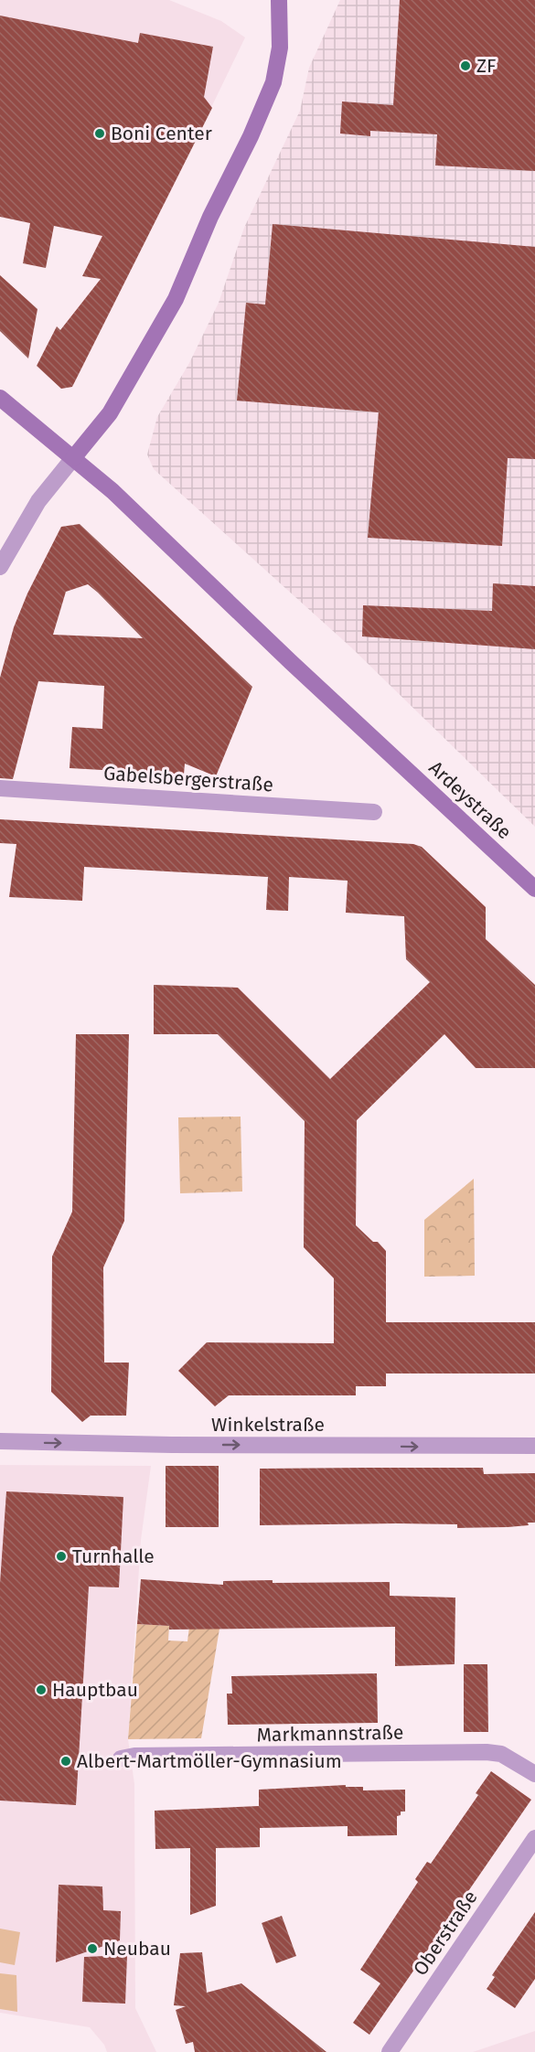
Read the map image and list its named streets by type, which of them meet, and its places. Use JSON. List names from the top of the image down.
{
  "streets": {
    "main road": ["Ardeystraße"],
    "street": [
      "Gabelsbergerstraße",
      "Winkelstraße",
      "Markmannstraße",
      "Oberstraße"
    ]
  },
  "one_way": ["Winkelstraße"],
  "places": [
    "ZF",
    "Boni Center",
    "Turnhalle",
    "Hauptbau",
    "Albert-Martmöller-Gymnasium",
    "Neubau"
  ]
}
